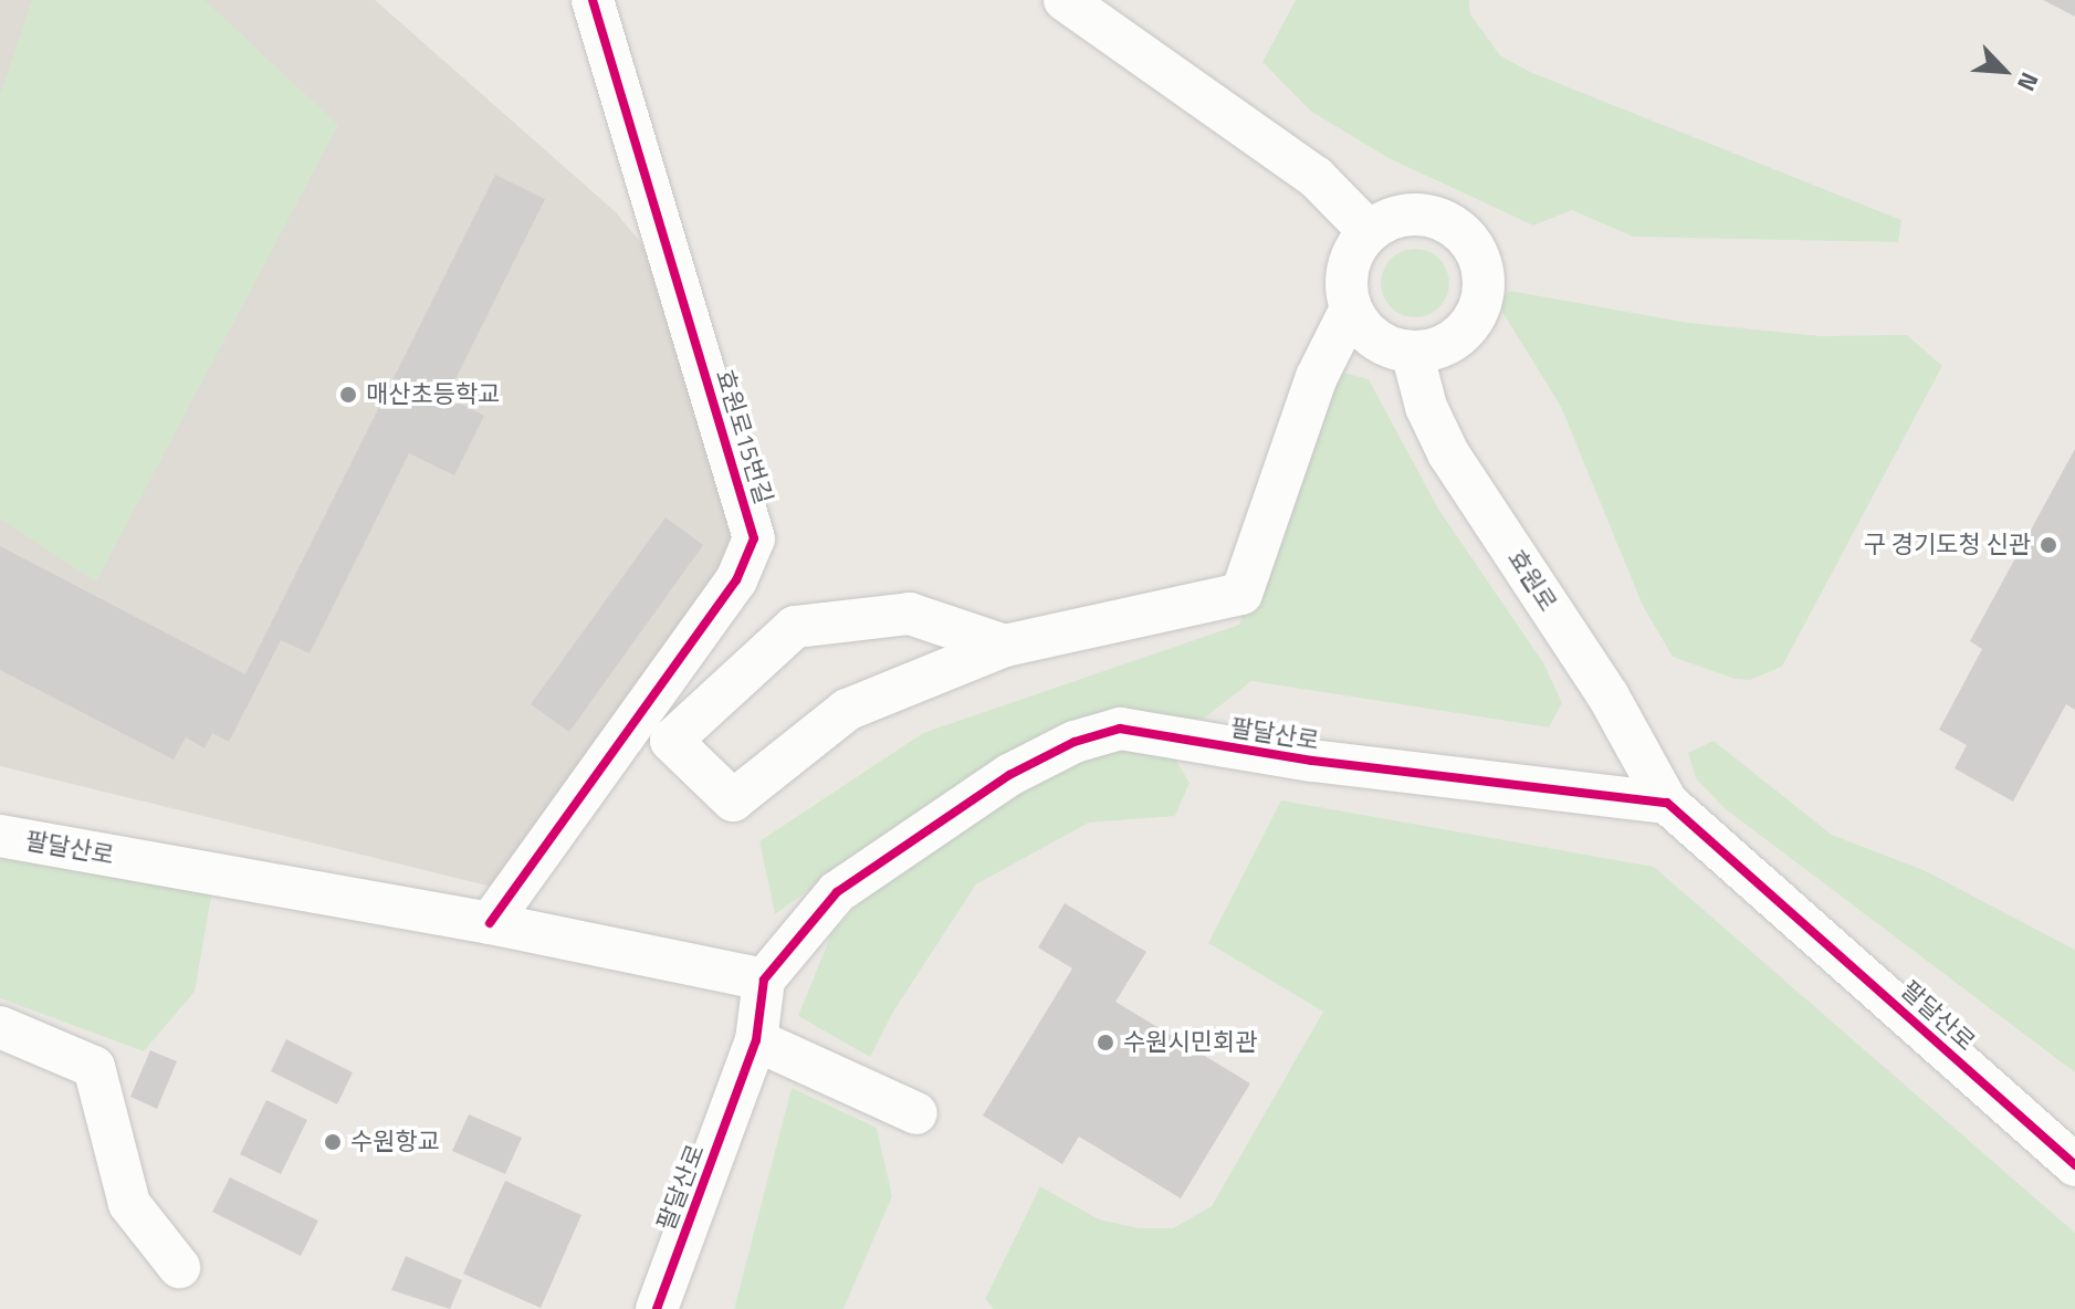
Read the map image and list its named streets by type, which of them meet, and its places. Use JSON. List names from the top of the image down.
{
  "streets": {
    "street": ["효원로15번길", "효원로", "팔달산로"]
  },
  "crossings": [
    ["효원로15번길", "팔달산로"],
    ["효원로", "팔달산로"]
  ],
  "places": [
    "매산초등학교",
    "구 경기도청 신관",
    "수원시민회관",
    "수원항교"
  ],
  "north": "bottom right"
}
